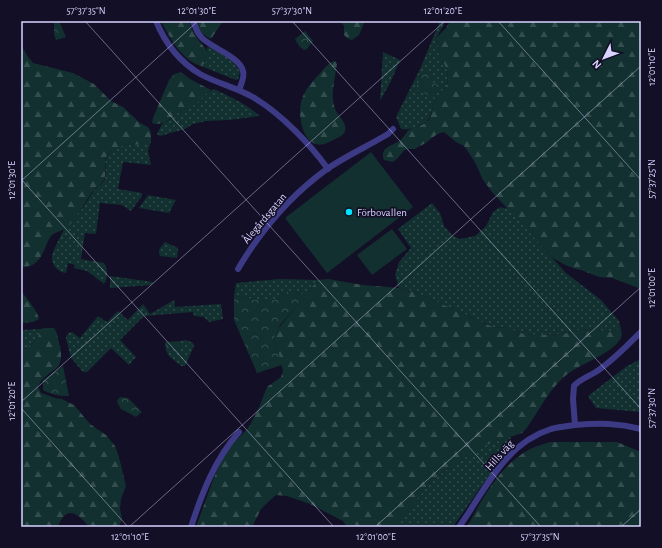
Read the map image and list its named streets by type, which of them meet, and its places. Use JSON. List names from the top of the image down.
{
  "streets": {
    "street": ["Ålegårdsgatan", "Hills väg"]
  },
  "places": ["Förbovallen"],
  "north": "bottom left",
  "coordinates": [
    "57°37'35\"N",
    "12°01'30\"E",
    "57°37'30\"N",
    "12°01'20\"E",
    "12°01'10\"E",
    "57°37'25\"N",
    "12°01'00\"E"
  ]
}
